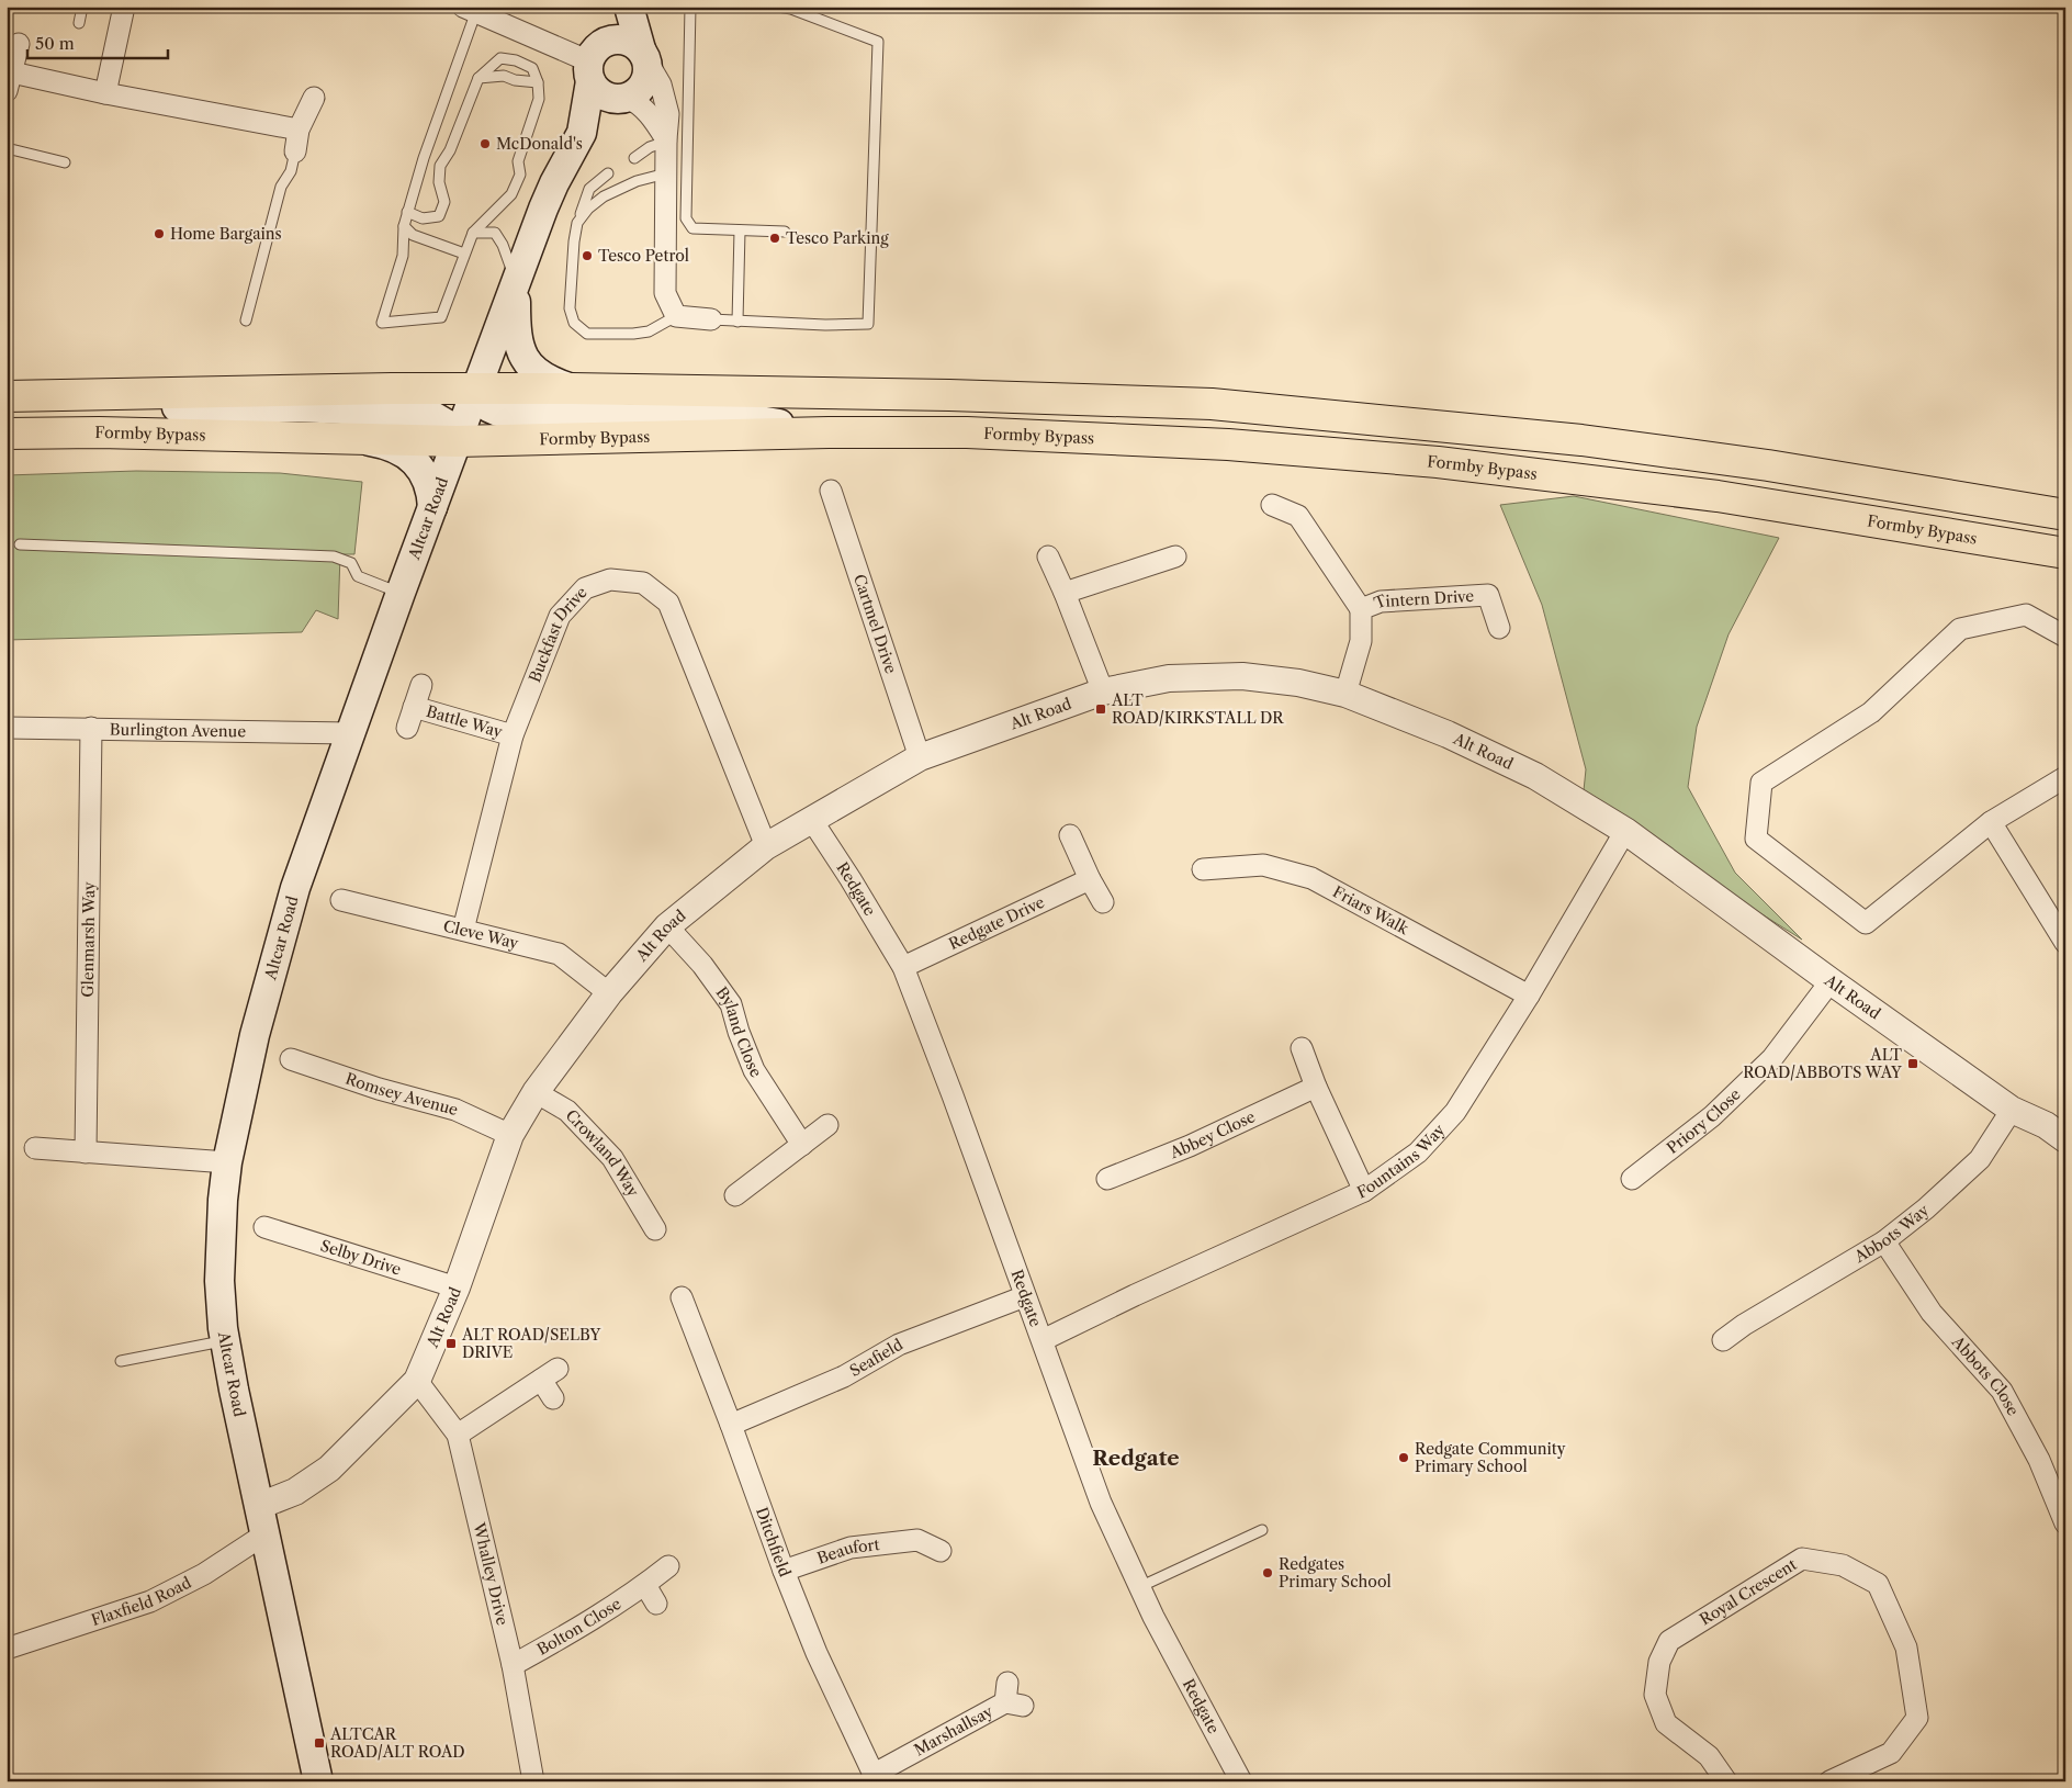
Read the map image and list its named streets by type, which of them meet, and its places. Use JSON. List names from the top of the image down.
{
  "streets": {
    "highway": ["Formby Bypass"],
    "main road": ["Altcar Road"],
    "street": [
      "Tintern Drive",
      "Cartmel Drive",
      "Buckfast Drive",
      "Alt Road",
      "Battle Way",
      "Burlington Avenue",
      "Redgate",
      "Friars Walk",
      "Redgate Drive",
      "Cleve Way",
      "Glenmarsh Way",
      "Byland Close",
      "Romsey Avenue",
      "Priory Close",
      "Abbey Close",
      "Crowland Way",
      "Fountains Way",
      "Abbots Way",
      "Selby Drive",
      "Seafield",
      "Abbots Close",
      "Ditchfield",
      "Beaufort",
      "Whalley Drive",
      "Royal Crescent",
      "Flaxfield Road",
      "Bolton Close",
      "Marshallsay"
    ]
  },
  "crossings": [
    ["Formby Bypass", "Altcar Road"],
    ["Altcar Road", "Alt Road"],
    ["Altcar Road", "Burlington Avenue"],
    ["Altcar Road", "Flaxfield Road"],
    ["Tintern Drive", "Alt Road"],
    ["Cartmel Drive", "Alt Road"],
    ["Buckfast Drive", "Alt Road"],
    ["Buckfast Drive", "Battle Way"],
    ["Buckfast Drive", "Cleve Way"],
    ["Alt Road", "Redgate"],
    ["Alt Road", "Cleve Way"],
    ["Alt Road", "Byland Close"],
    ["Alt Road", "Romsey Avenue"],
    ["Alt Road", "Priory Close"],
    ["Alt Road", "Crowland Way"],
    ["Alt Road", "Fountains Way"],
    ["Alt Road", "Abbots Way"],
    ["Alt Road", "Selby Drive"],
    ["Alt Road", "Whalley Drive"],
    ["Burlington Avenue", "Glenmarsh Way"],
    ["Redgate", "Redgate Drive"],
    ["Redgate", "Fountains Way"],
    ["Redgate", "Seafield"],
    ["Friars Walk", "Fountains Way"],
    ["Abbots Way", "Abbots Close"],
    ["Seafield", "Ditchfield"],
    ["Ditchfield", "Beaufort"],
    ["Ditchfield", "Marshallsay"],
    ["Whalley Drive", "Bolton Close"]
  ],
  "districts": ["Redgate"],
  "places": {
    "other": [
      "McDonald's",
      "Home Bargains",
      "Tesco Parking",
      "Tesco Petrol",
      "Redgate Community Primary School",
      "Redgates Primary School"
    ],
    "transit": [
      "ALT ROAD/KIRKSTALL DR",
      "ALT ROAD/ABBOTS WAY",
      "ALT ROAD/SELBY DRIVE",
      "ALTCAR ROAD/ALT ROAD"
    ]
  },
  "scale_bar": "50 m"
}
